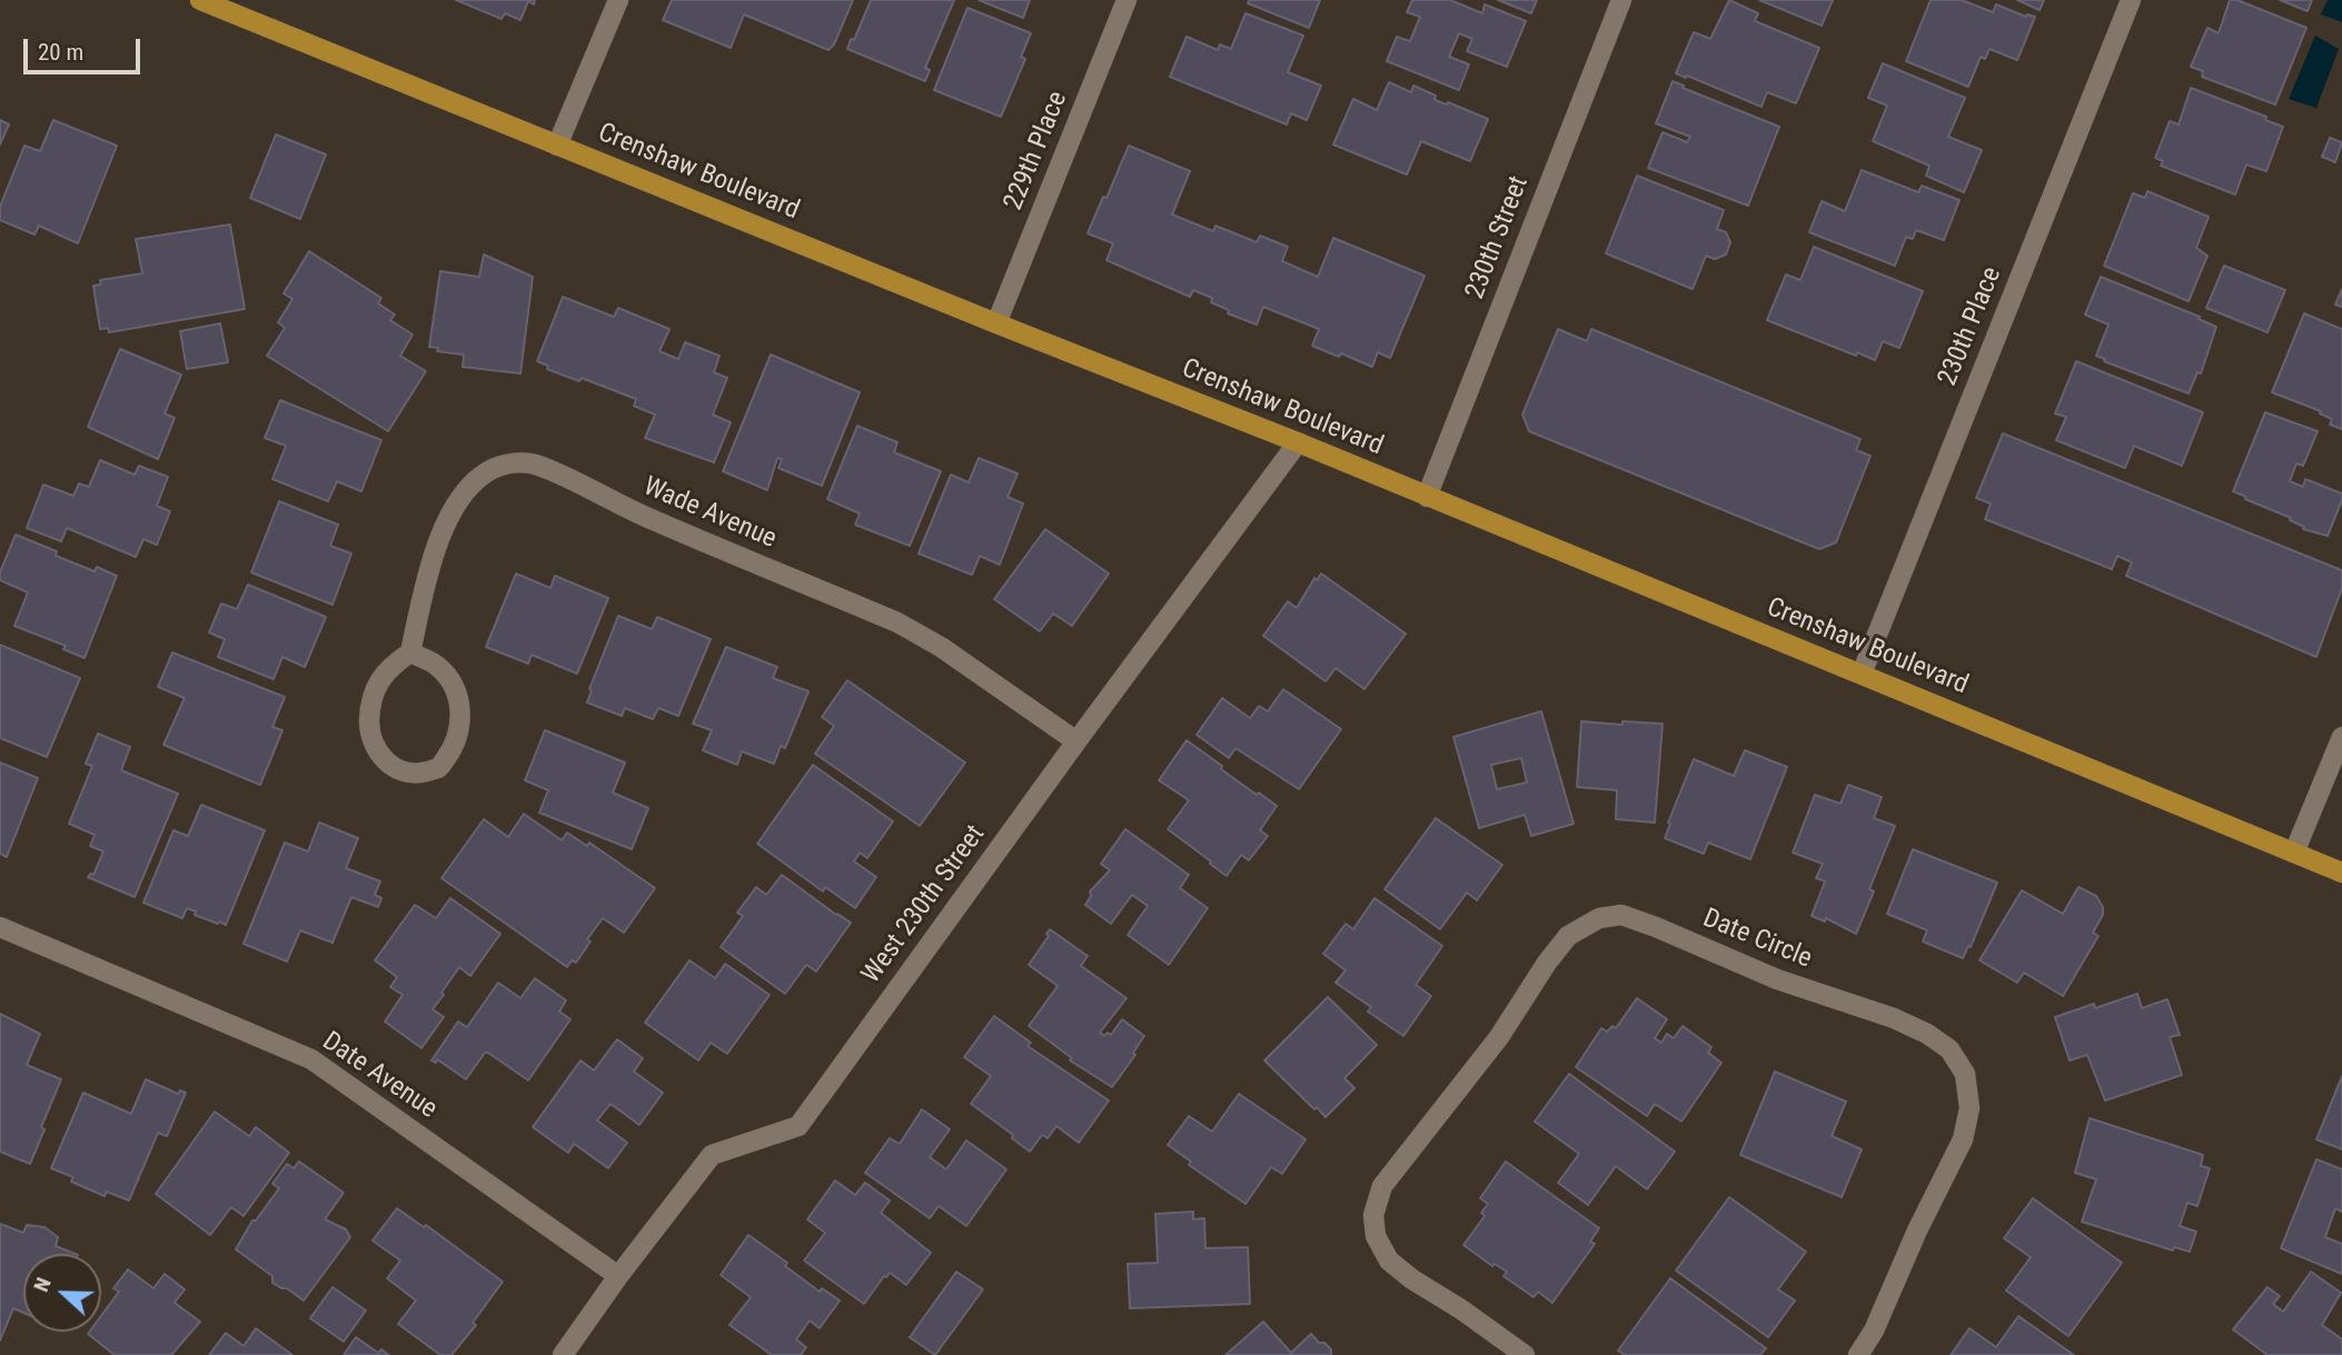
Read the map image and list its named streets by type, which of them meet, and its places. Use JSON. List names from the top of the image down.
{
  "streets": {
    "main road": ["Crenshaw Boulevard"],
    "street": [
      "229th Place",
      "230th Street",
      "230th Place",
      "Wade Avenue",
      "West 230th Street",
      "Date Circle",
      "Date Avenue"
    ]
  },
  "crossings": [
    ["229th Place", "Crenshaw Boulevard"],
    ["Crenshaw Boulevard", "230th Street"],
    ["Crenshaw Boulevard", "230th Place"],
    ["Crenshaw Boulevard", "West 230th Street"],
    ["Wade Avenue", "West 230th Street"],
    ["West 230th Street", "Date Avenue"]
  ],
  "scale_bar": "20 m",
  "north": "left"
}
